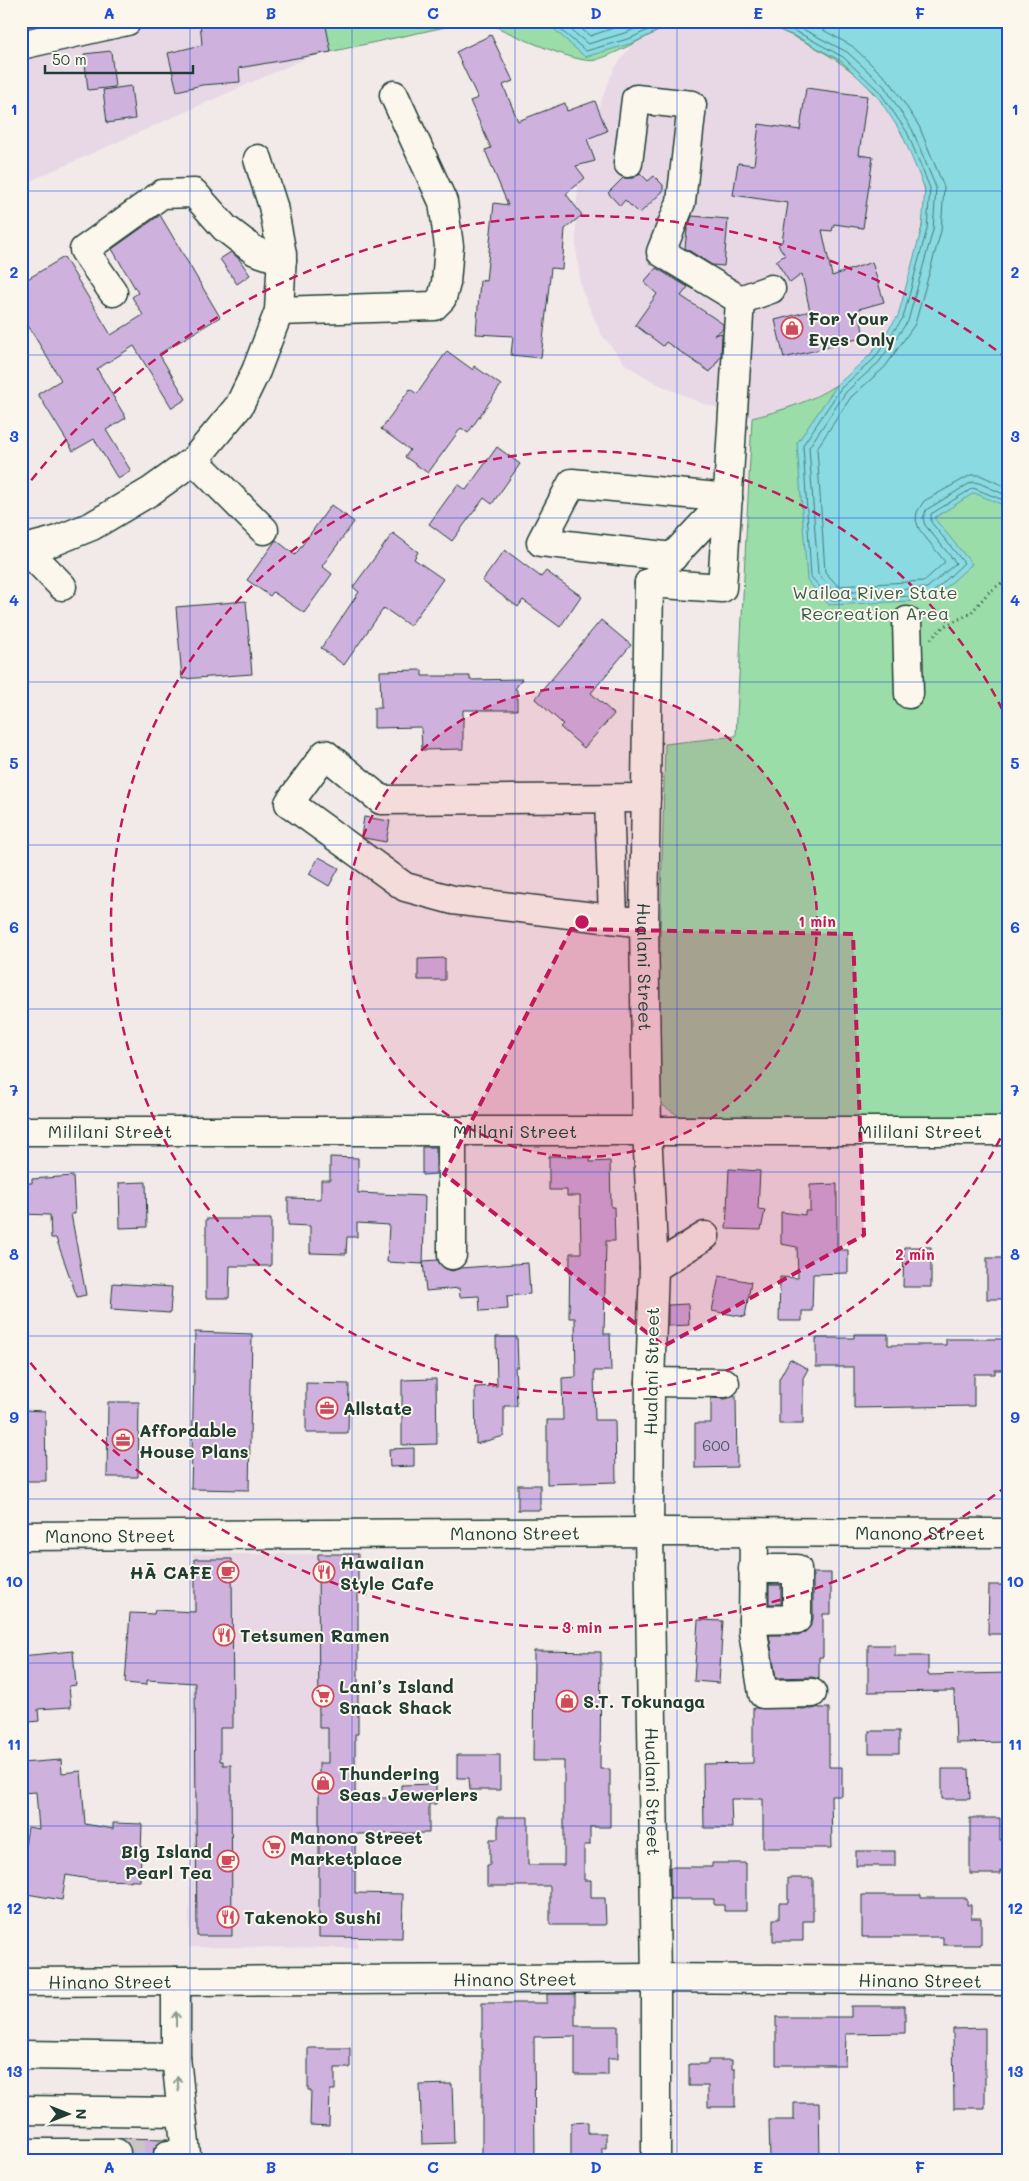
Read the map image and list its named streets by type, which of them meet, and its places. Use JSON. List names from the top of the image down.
{
  "streets": {
    "street": [
      "Hualani Street",
      "Mililani Street",
      "Manono Street",
      "Hinano Street"
    ]
  },
  "crossings": [
    ["Hualani Street", "Mililani Street"],
    ["Hualani Street", "Manono Street"],
    ["Hualani Street", "Hinano Street"]
  ],
  "parks": ["Wailoa River State Recreation Area"],
  "places": {
    "shop": ["For Your Eyes Only", "S.T. Tokunaga", "Thundering Seas Jewerlers"],
    "office": ["Allstate", "Affordable House Plans"],
    "cafe": ["HĀ CAFE", "Big Island Pearl Tea"],
    "restaurant": ["Hawaiian Style Cafe", "Tetsumen Ramen", "Takenoko Sushi"],
    "supermarket": ["Lani’s Island Snack Shack", "Manono Street Marketplace"]
  },
  "house_numbers": ["600"],
  "scale_bar": "50 m",
  "north": "right",
  "grid": {
    "columns": [
      "A",
      "B",
      "C",
      "D",
      "E",
      "F"
    ],
    "rows": [
      "1",
      "2",
      "3",
      "4",
      "5",
      "6",
      "7",
      "8",
      "9",
      "10",
      "11",
      "12",
      "13"
    ]
  },
  "rings": ["1 min", "2 min", "3 min"]
}
